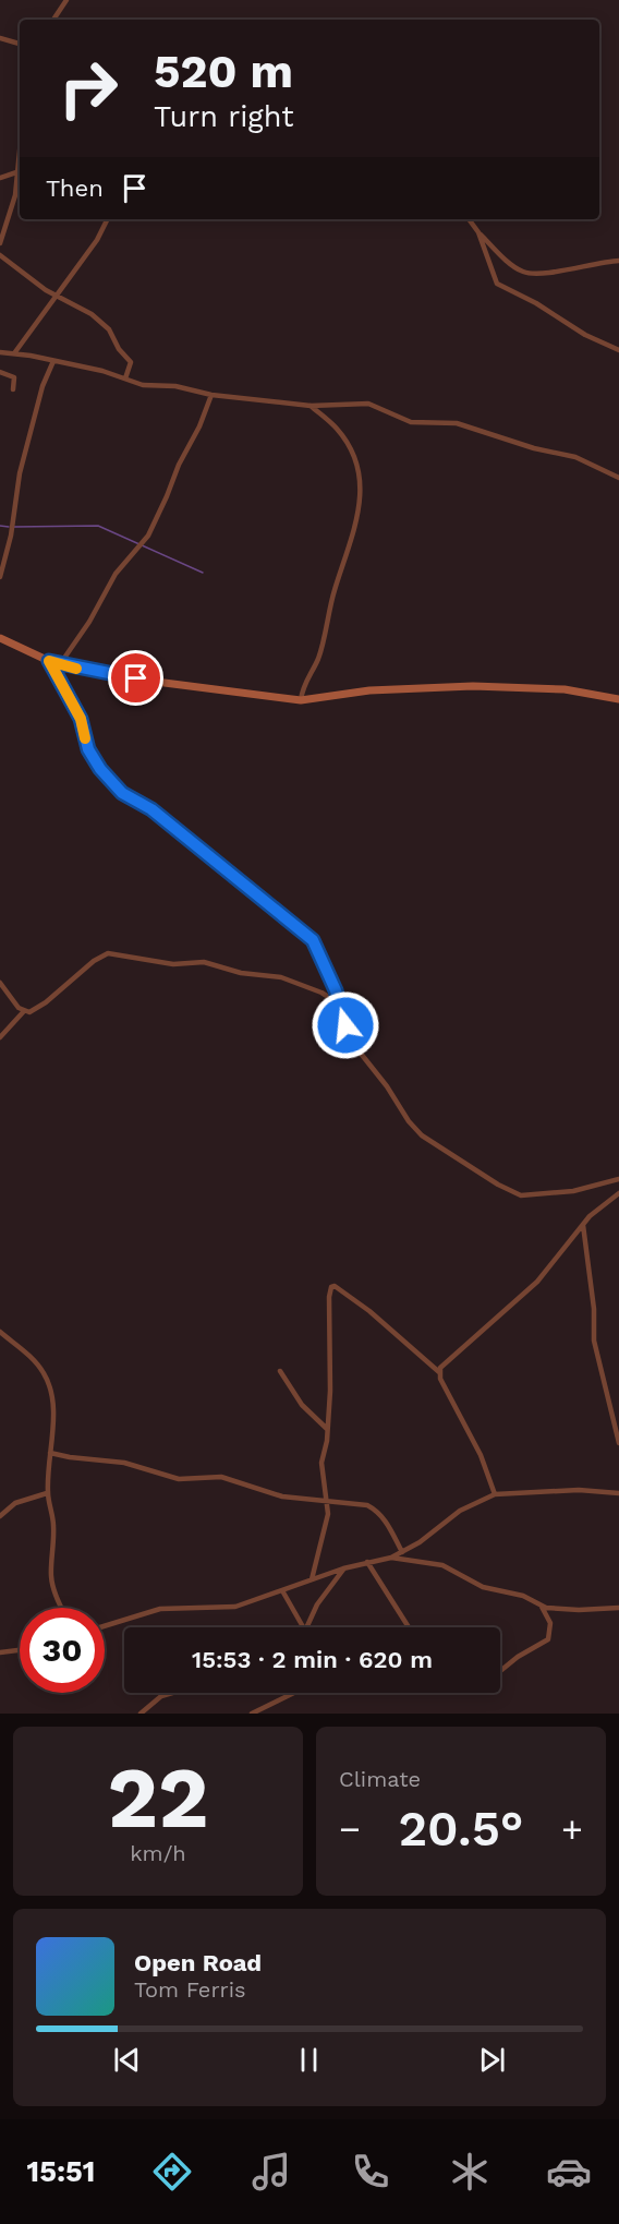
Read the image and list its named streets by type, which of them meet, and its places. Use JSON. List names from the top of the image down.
{
  "page": {
    "turn": ["520 m", "Turn right"],
    "then": "Then",
    "limit": "30",
    "trip": "15:53 · 2 min · 620 m",
    "tile": [
      ["22", "km/h"],
      "Climate"
    ],
    "heat": ["−", "20.5°", "+"],
    "song": ["Open Road", "Tom Ferris"],
    "tabs": "15:51"
  }
}
